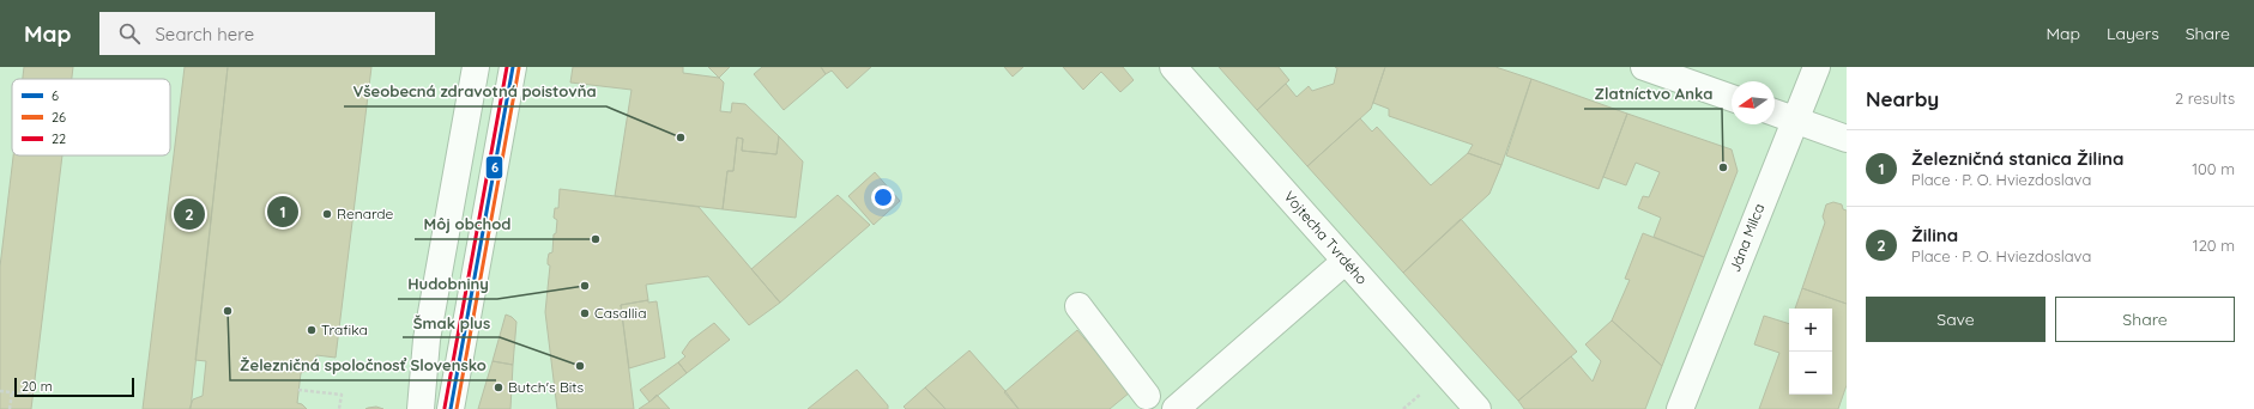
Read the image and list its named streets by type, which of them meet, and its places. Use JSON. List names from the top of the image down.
{
  "streets": {
    "street": ["Vojtecha Tvrdého", "Jána Milca"]
  },
  "places": [
    "Všeobecná zdravotná poistovňa",
    "Zlatníctvo Anka",
    "Renarde",
    "Môj obchod",
    "Hudobniny",
    "Železničná spoločnosť Slovensko",
    "Casallia",
    "Trafika",
    "Šmak plus",
    "Butch's Bits"
  ],
  "lines": ["transit line 6", "transit line 22", "transit line 26"],
  "legend": ["6", "26", "22"],
  "scale_bar": "20 m",
  "north": "left",
  "page": {
    "header": "Map",
    "search": "Search here",
    "nav": ["Map", "Layers", "Share"],
    "heading": ["Nearby", "2 results"],
    "list": [
      {
        "mark": "1",
        "name": "Železničná stanica Žilina",
        "note": "Place · P. O. Hviezdoslava",
        "value": "100 m"
      },
      {
        "mark": "2",
        "name": "Žilina",
        "note": "Place · P. O. Hviezdoslava",
        "value": "120 m"
      }
    ],
    "pins": ["1", "2"],
    "buttons": ["Save", "Share"],
    "map_buttons": ["+", "−"],
    "scale": "20 m"
  }
}
